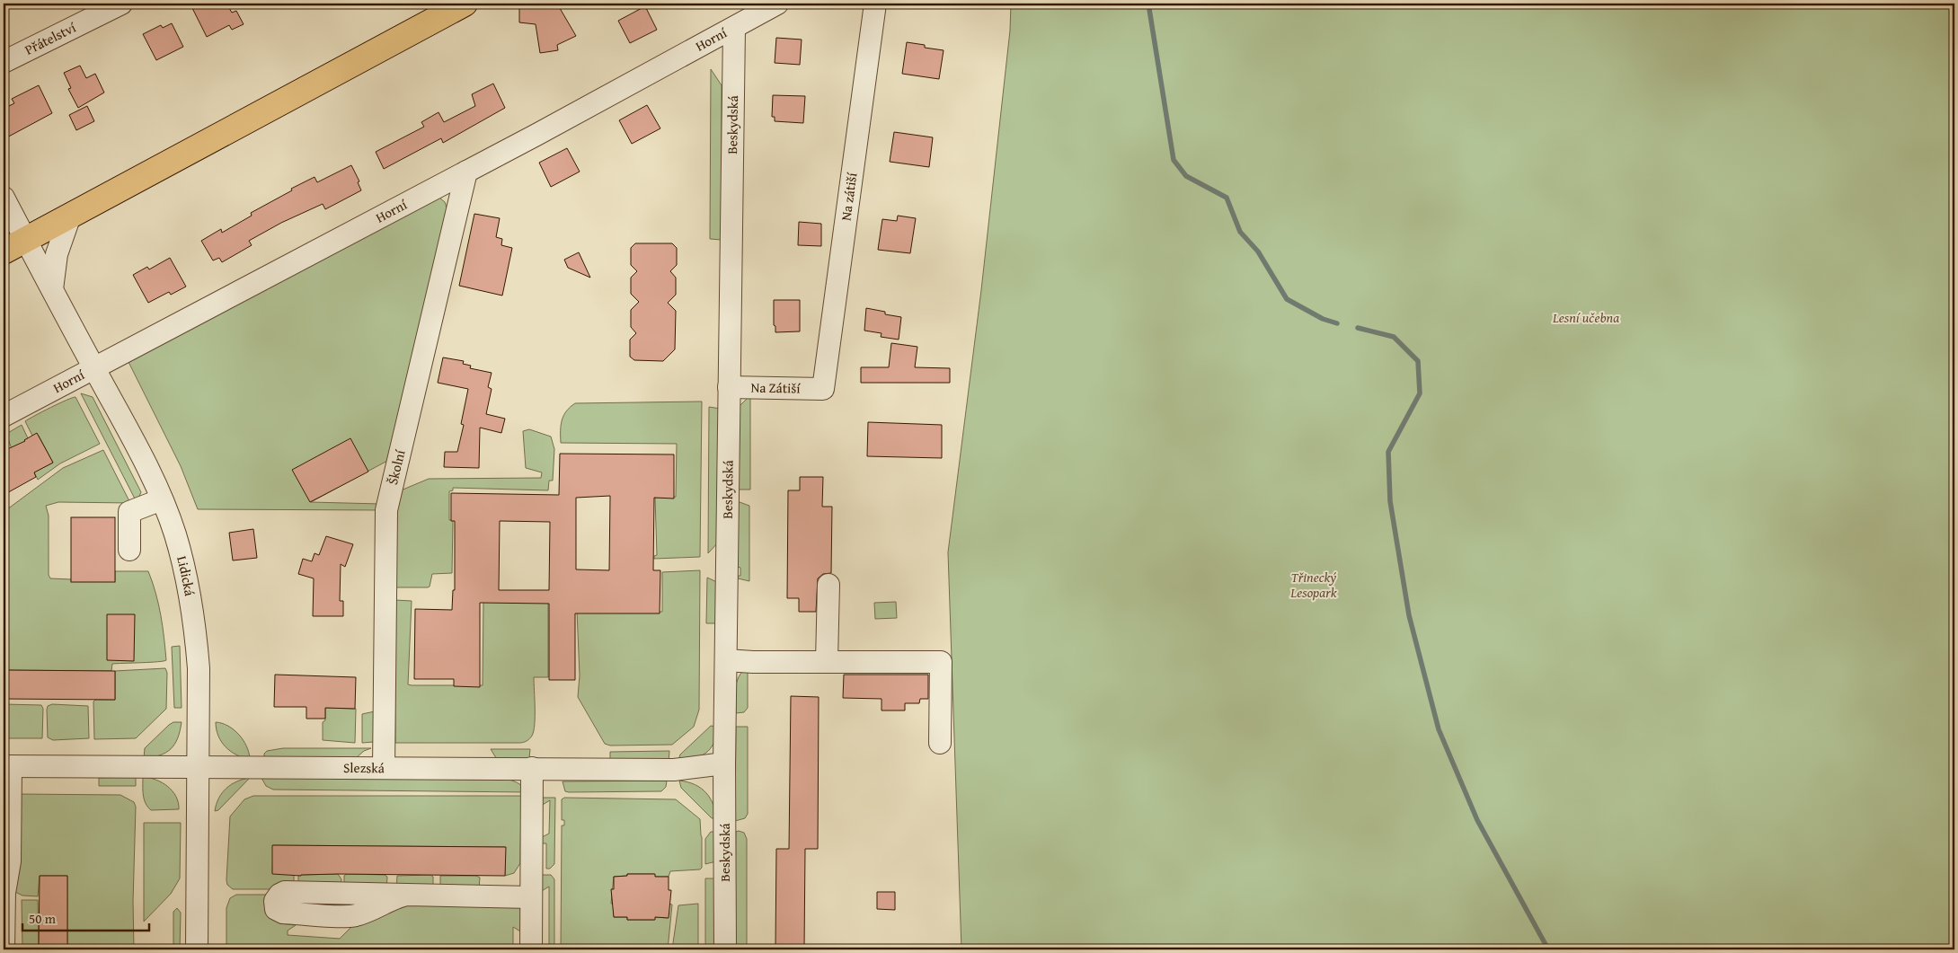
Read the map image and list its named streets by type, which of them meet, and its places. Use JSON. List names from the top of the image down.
{
  "streets": {
    "street": [
      "Přátelství",
      "Horní",
      "Beskydská",
      "Na zátiší",
      "Na Zátiší",
      "Školní",
      "Lidická",
      "Slezská"
    ]
  },
  "crossings": [
    ["Horní", "Beskydská"],
    ["Horní", "Školní"],
    ["Horní", "Lidická"],
    ["Beskydská", "Na Zátiší"],
    ["Beskydská", "Slezská"],
    ["Na zátiší", "Na Zátiší"],
    ["Školní", "Slezská"],
    ["Lidická", "Slezská"]
  ],
  "parks": ["Lesní učebna", "Třinecký Lesopark"],
  "scale_bar": "50 m"
}
